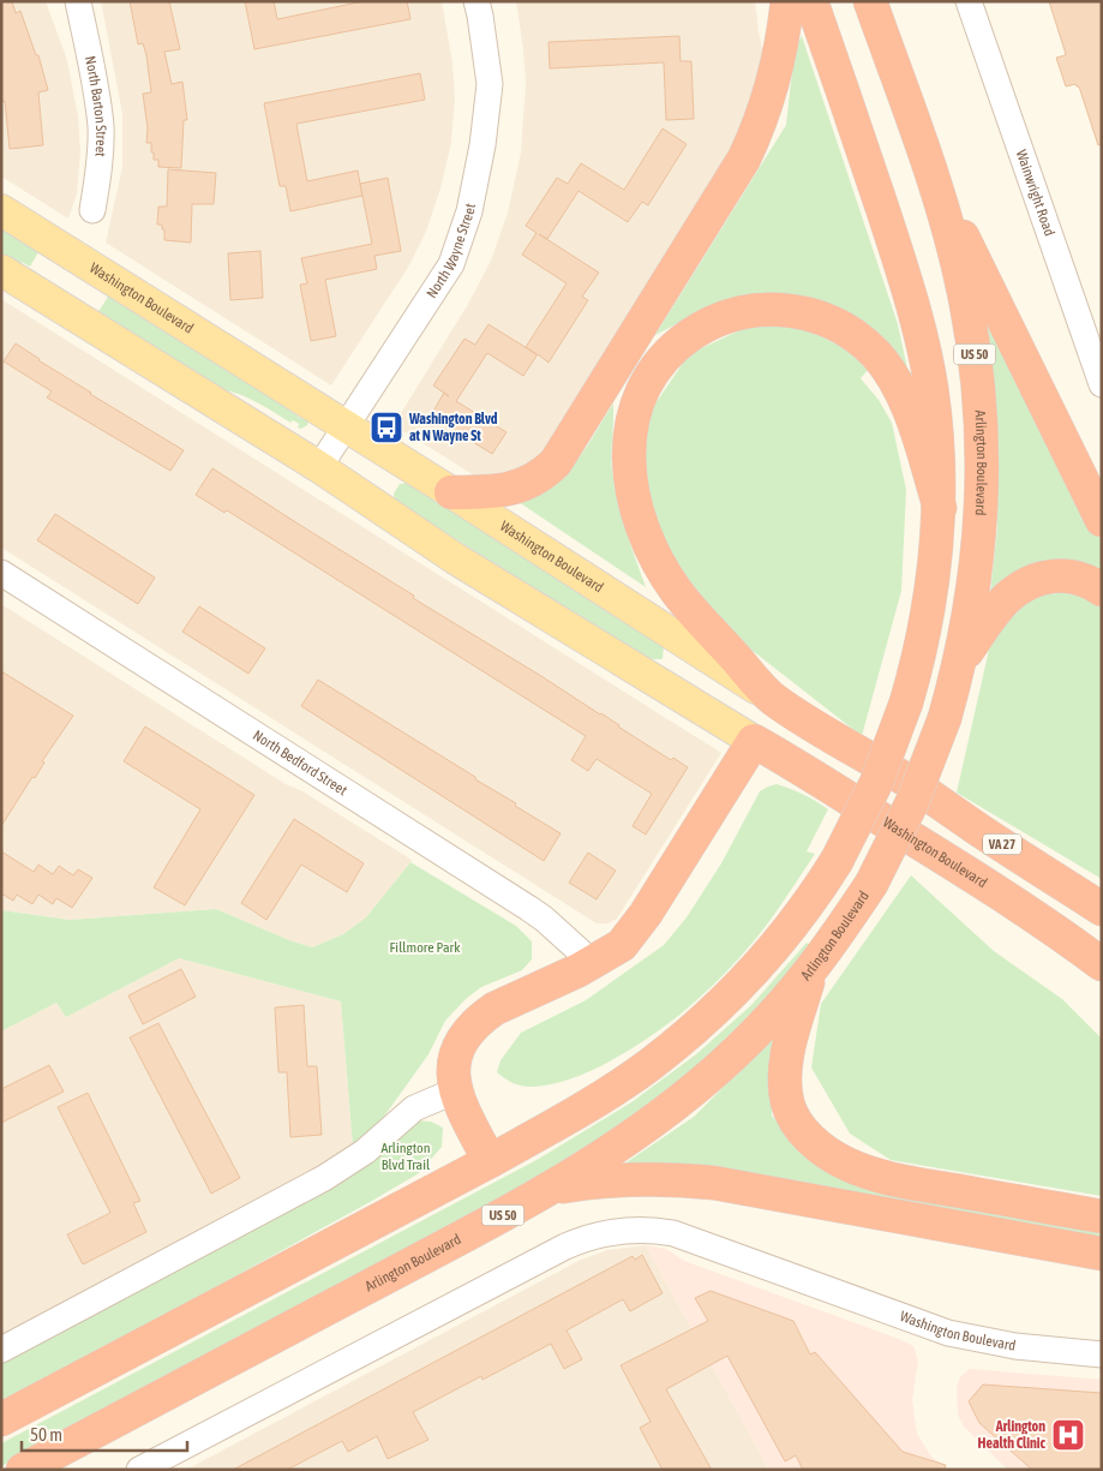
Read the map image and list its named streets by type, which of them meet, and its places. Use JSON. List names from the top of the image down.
{
  "streets": {
    "highway": [
      "Washington Boulevard",
      "US 50",
      "Arlington Boulevard",
      "VA 27"
    ],
    "street": [
      "North Barton Street",
      "Wainwright Road",
      "North Wayne Street",
      "North Bedford Street"
    ]
  },
  "crossings": [
    ["North Wayne Street", "Washington Boulevard"]
  ],
  "parks": ["Fillmore Park", "Arlington Blvd Trail"],
  "places": {
    "bus stop": ["Washington Blvd at N Wayne St"],
    "hospital": ["Arlington Health Clinic"]
  },
  "scale_bar": "50 m"
}
